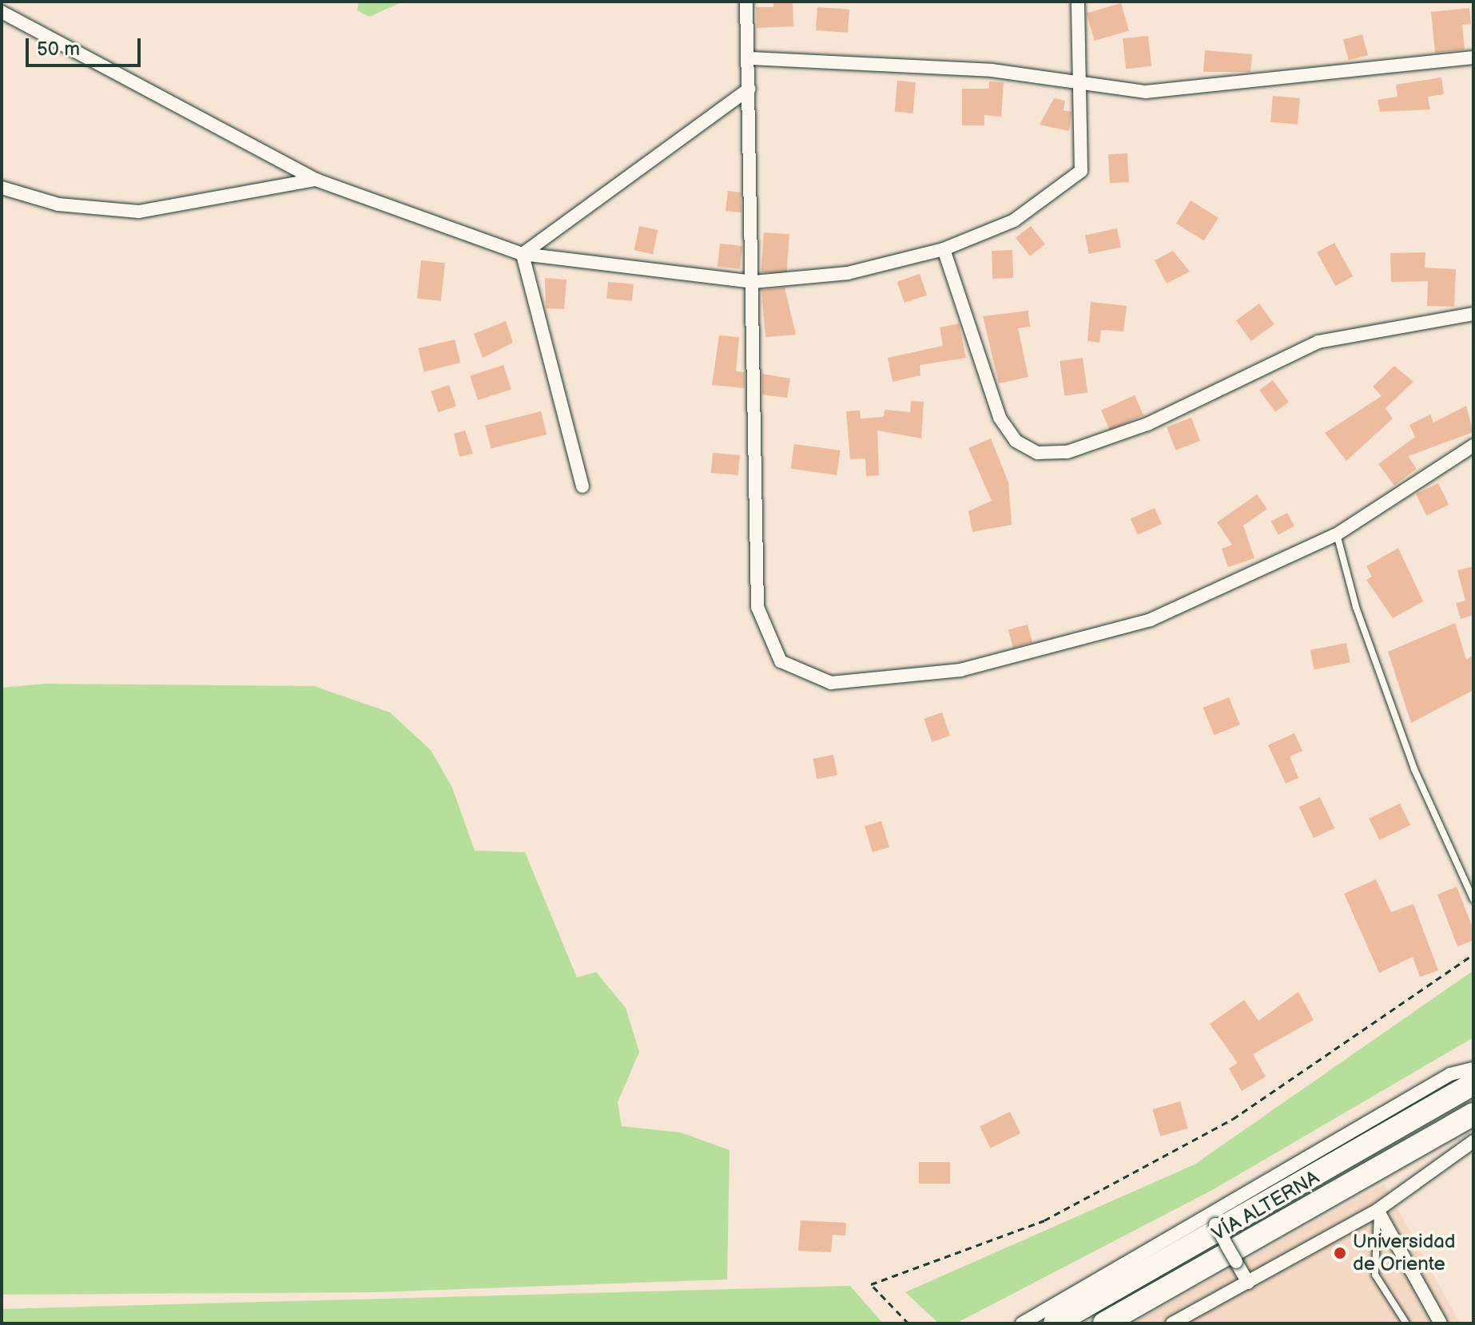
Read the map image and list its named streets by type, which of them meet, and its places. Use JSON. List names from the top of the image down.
{
  "streets": {
    "highway": ["VÍA ALTERNA"]
  },
  "places": ["Universidad de Oriente"],
  "scale_bar": "50 m"
}
